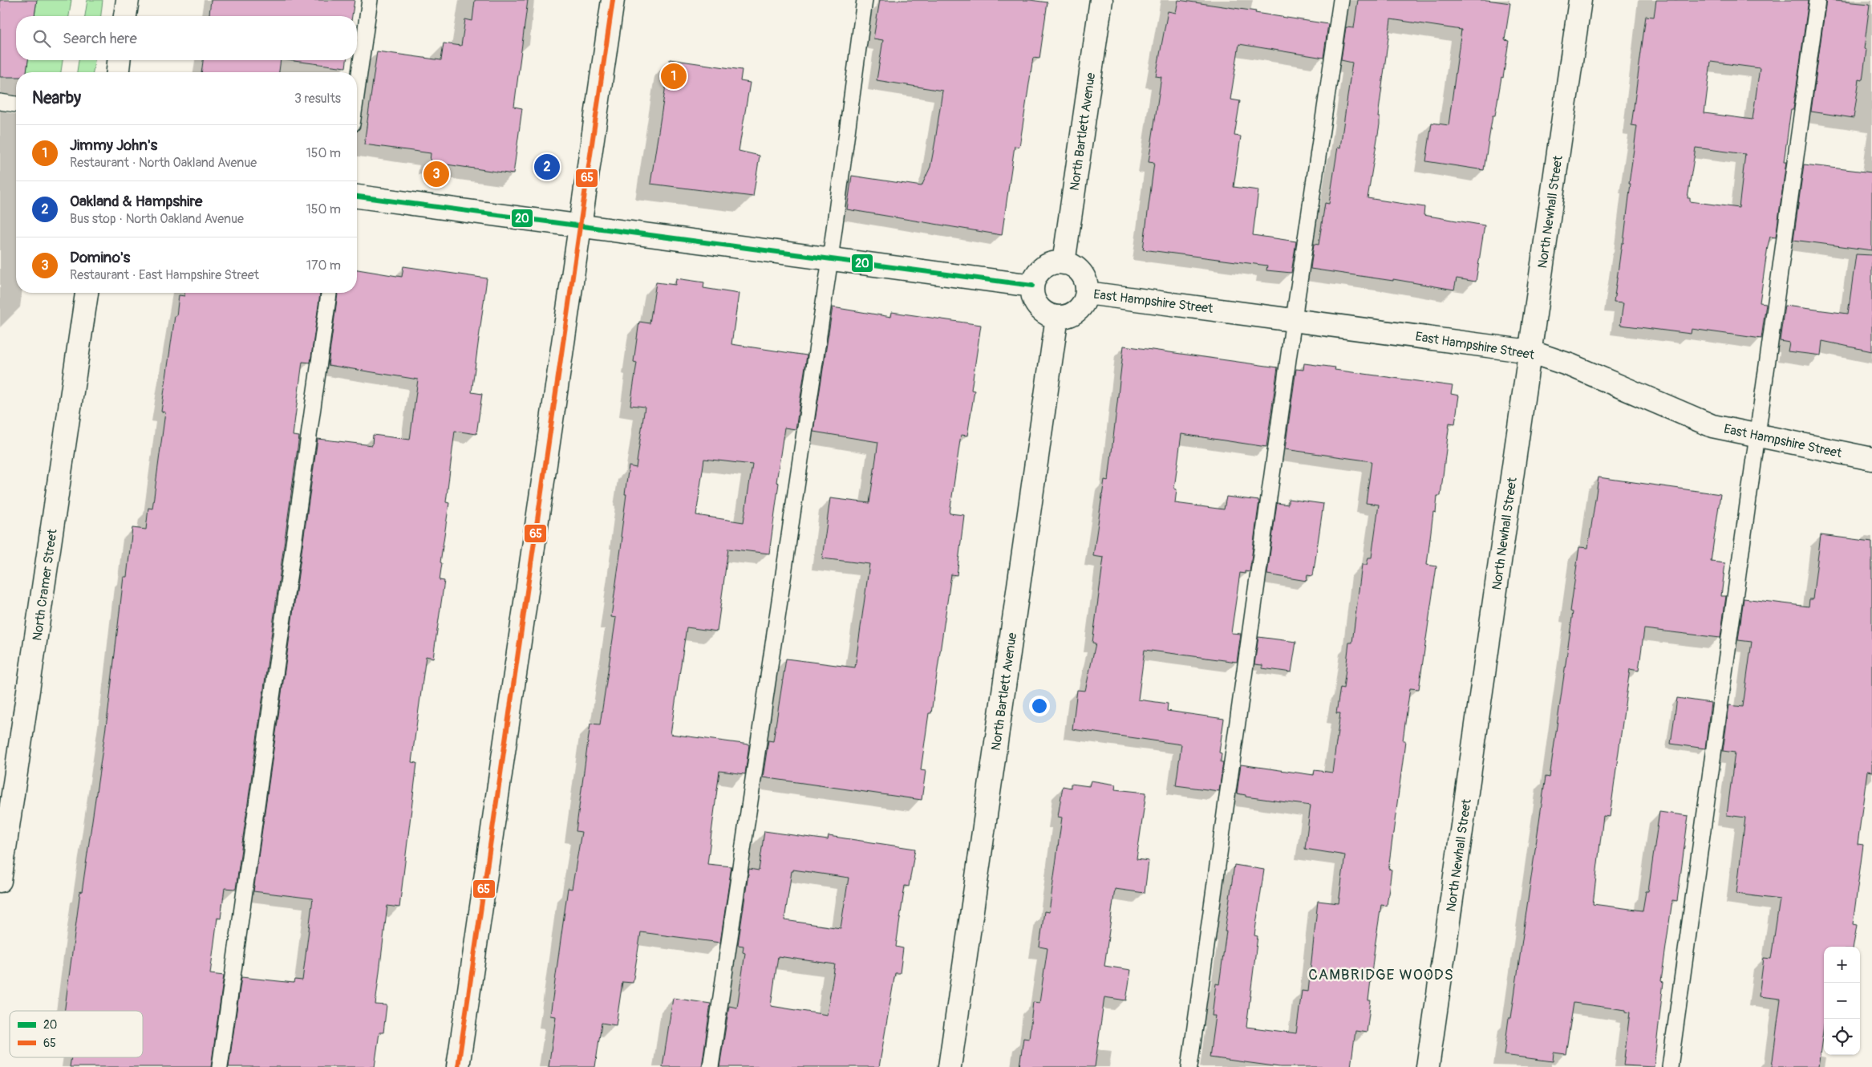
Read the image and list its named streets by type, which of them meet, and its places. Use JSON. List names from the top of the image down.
{
  "streets": {
    "street": [
      "North Bartlett Avenue",
      "North Newhall Street",
      "East Hampshire Street",
      "North Cramer Street"
    ]
  },
  "crossings": [
    ["North Bartlett Avenue", "East Hampshire Street"],
    ["North Newhall Street", "East Hampshire Street"]
  ],
  "districts": ["CAMBRIDGE WOODS"],
  "lines": ["transit line 65", "transit line 20"],
  "legend": ["20", "65"],
  "page": {
    "search": "Search here",
    "pins": ["1", "2", "3"],
    "heading": ["Nearby", "3 results"],
    "list": [
      {
        "mark": "1",
        "name": "Jimmy John's",
        "note": "Restaurant · North Oakland Avenue",
        "value": "150 m"
      },
      {
        "mark": "2",
        "name": "Oakland & Hampshire",
        "note": "Bus stop · North Oakland Avenue",
        "value": "150 m"
      },
      {
        "mark": "3",
        "name": "Domino's",
        "note": "Restaurant · East Hampshire Street",
        "value": "170 m"
      }
    ],
    "map_buttons": ["+", "−"]
  }
}
